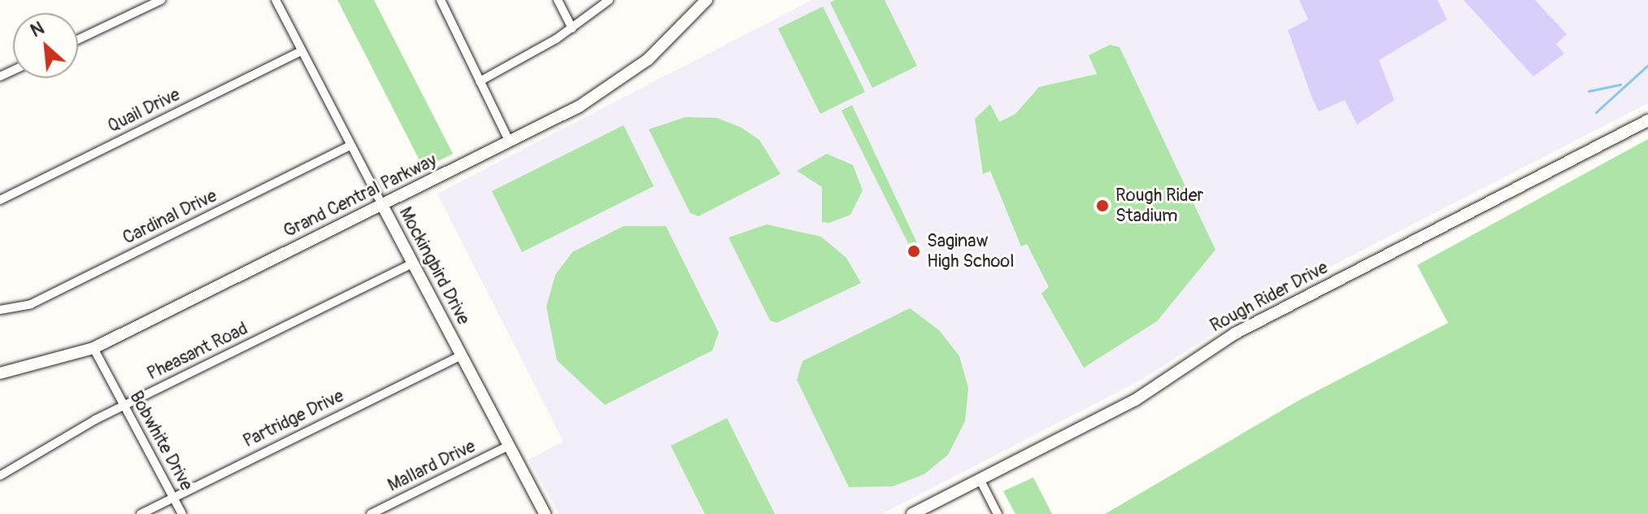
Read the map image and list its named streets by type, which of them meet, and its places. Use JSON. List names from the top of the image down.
{
  "streets": {
    "street": [
      "Quail Drive",
      "Grand Central Parkway",
      "Cardinal Drive",
      "Mockingbird Drive",
      "Rough Rider Drive",
      "Pheasant Road",
      "Partridge Drive",
      "Bobwhite Drive",
      "Mallard Drive"
    ]
  },
  "crossings": [
    ["Quail Drive", "Mockingbird Drive"],
    ["Grand Central Parkway", "Mockingbird Drive"],
    ["Grand Central Parkway", "Bobwhite Drive"],
    ["Cardinal Drive", "Mockingbird Drive"],
    ["Mockingbird Drive", "Pheasant Road"],
    ["Mockingbird Drive", "Partridge Drive"],
    ["Mockingbird Drive", "Mallard Drive"],
    ["Pheasant Road", "Bobwhite Drive"],
    ["Partridge Drive", "Bobwhite Drive"]
  ],
  "places": ["Rough Rider Stadium", "Saginaw High School"],
  "north": "top left"
}
